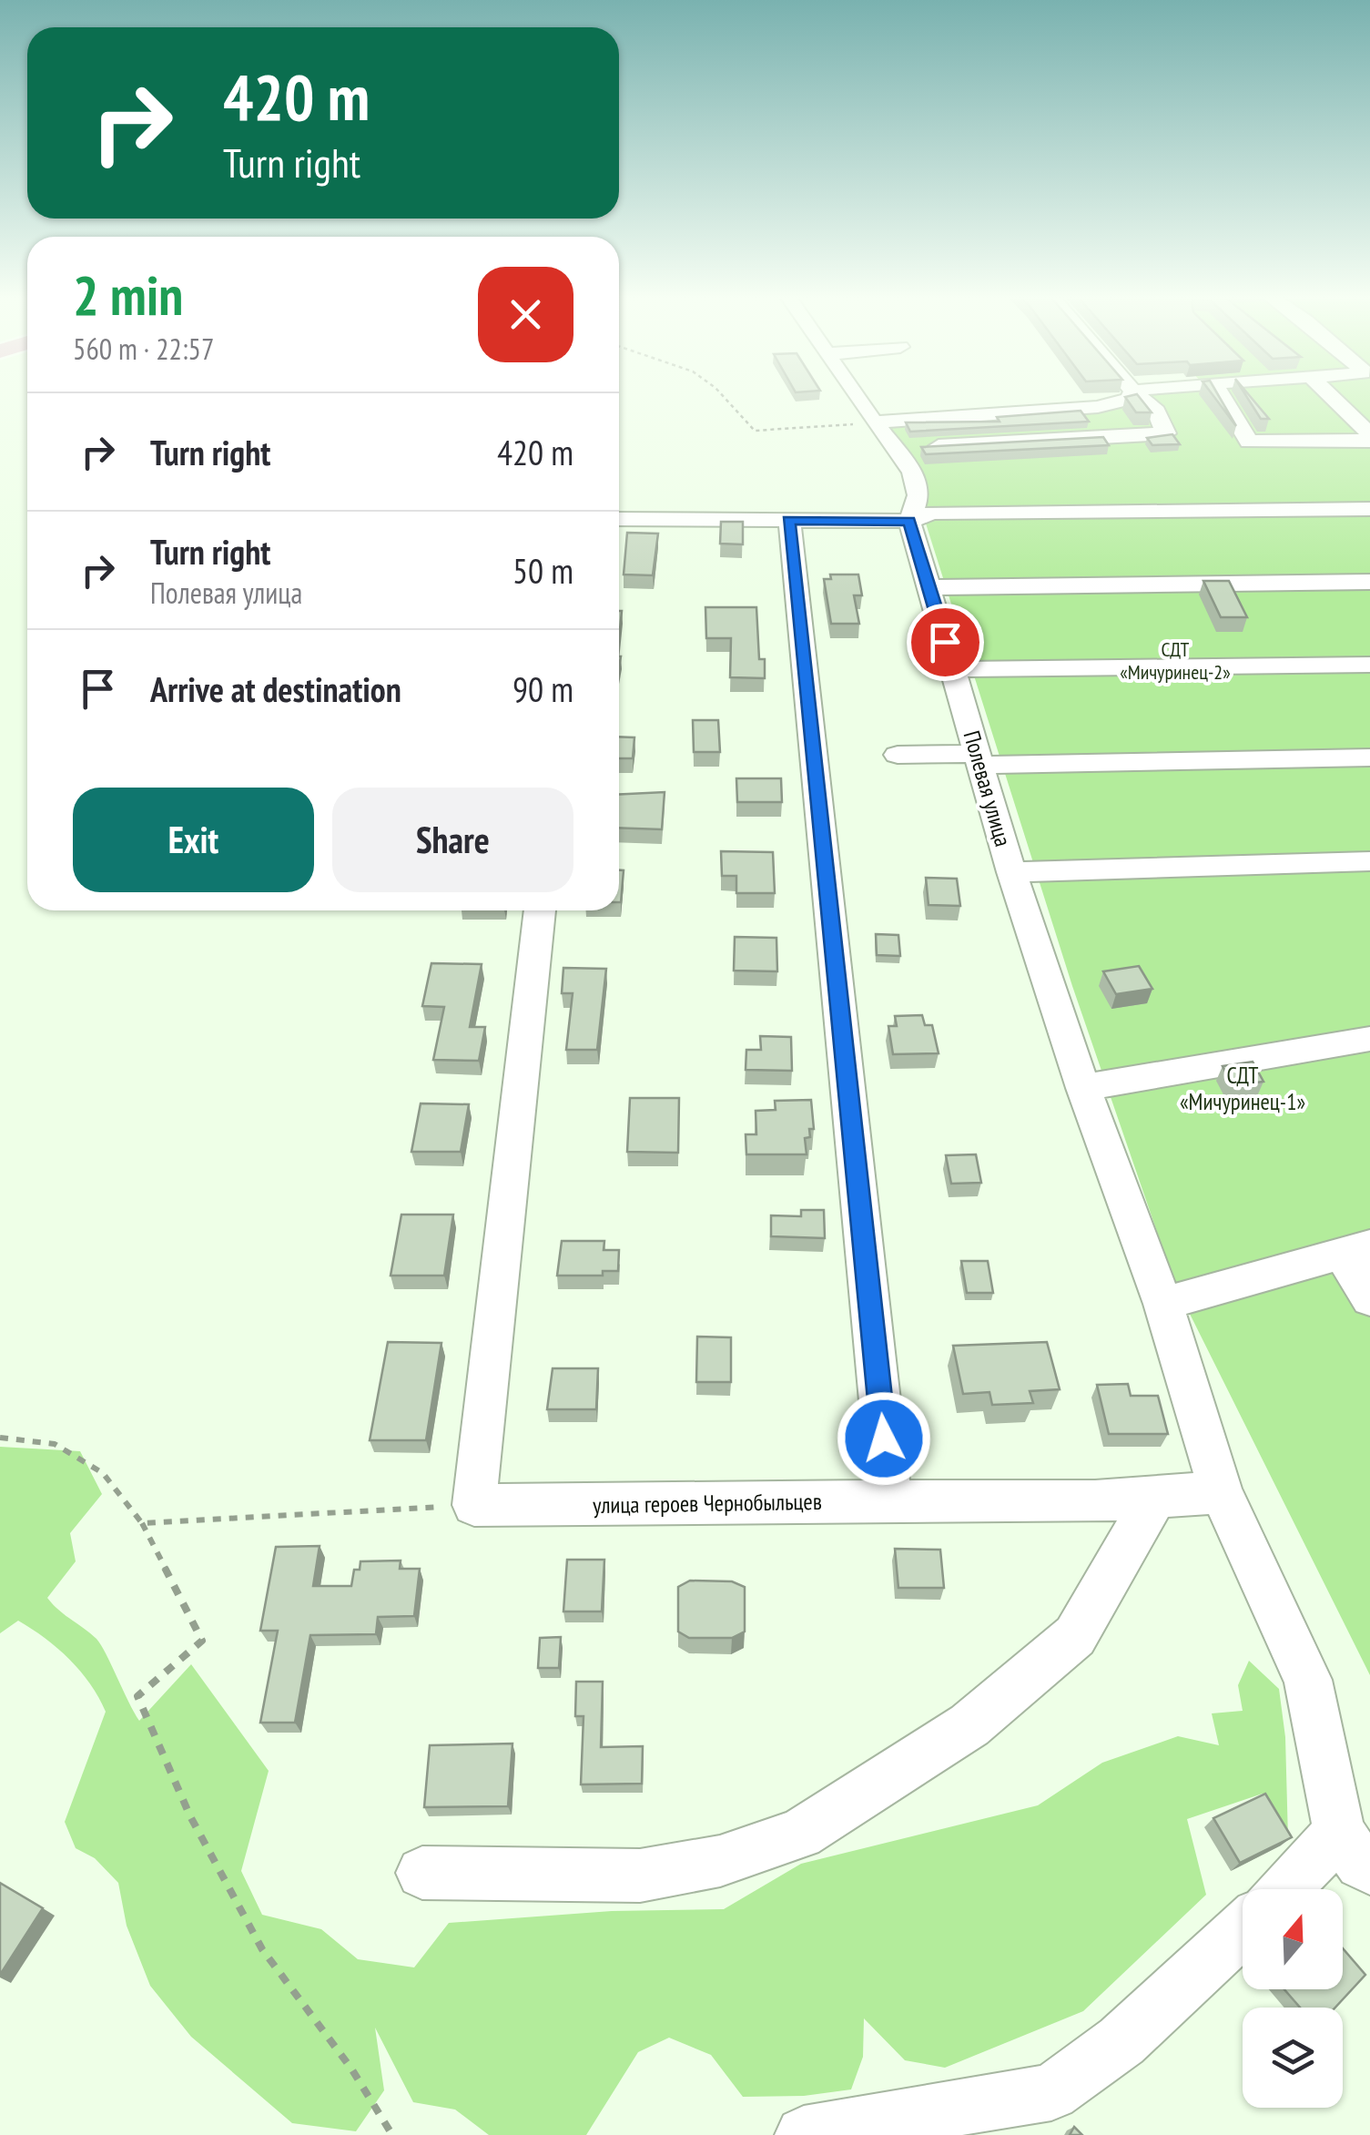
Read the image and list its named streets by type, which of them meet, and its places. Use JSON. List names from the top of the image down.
{
  "streets": {
    "street": ["Полевая улица", "улица героев Чернобыльцев"]
  },
  "crossings": [
    ["Полевая улица", "улица героев Чернобыльцев"]
  ],
  "parks": ["СДТ «Мичуринец-2»", "СДТ «Мичуринец-1»"],
  "north": "top",
  "page": {
    "turn": ["420 m", "Turn right"],
    "heading": ["2 min", "560 m · 22:57"],
    "list": [
      {
        "name": "Turn right",
        "value": "420 m"
      },
      {
        "name": "Turn right",
        "note": "Полевая улица",
        "value": "50 m"
      },
      {
        "name": "Arrive at destination",
        "value": "90 m"
      }
    ],
    "buttons": ["Exit", "Share"]
  }
}
